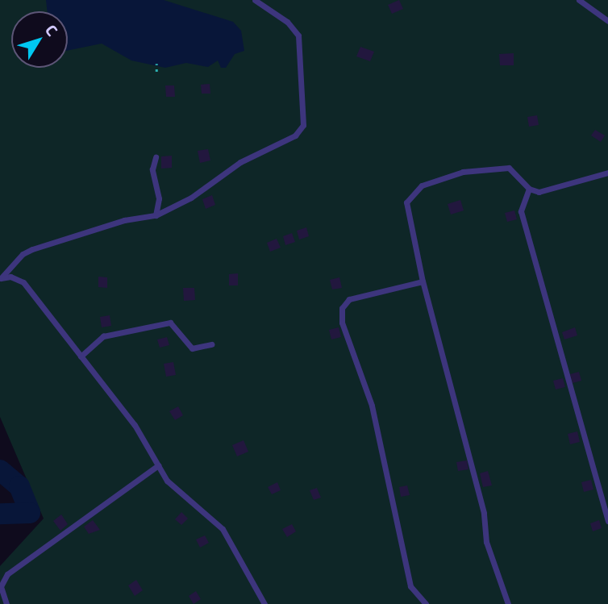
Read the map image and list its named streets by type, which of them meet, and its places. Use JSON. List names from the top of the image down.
{
  "north": "top right"
}
